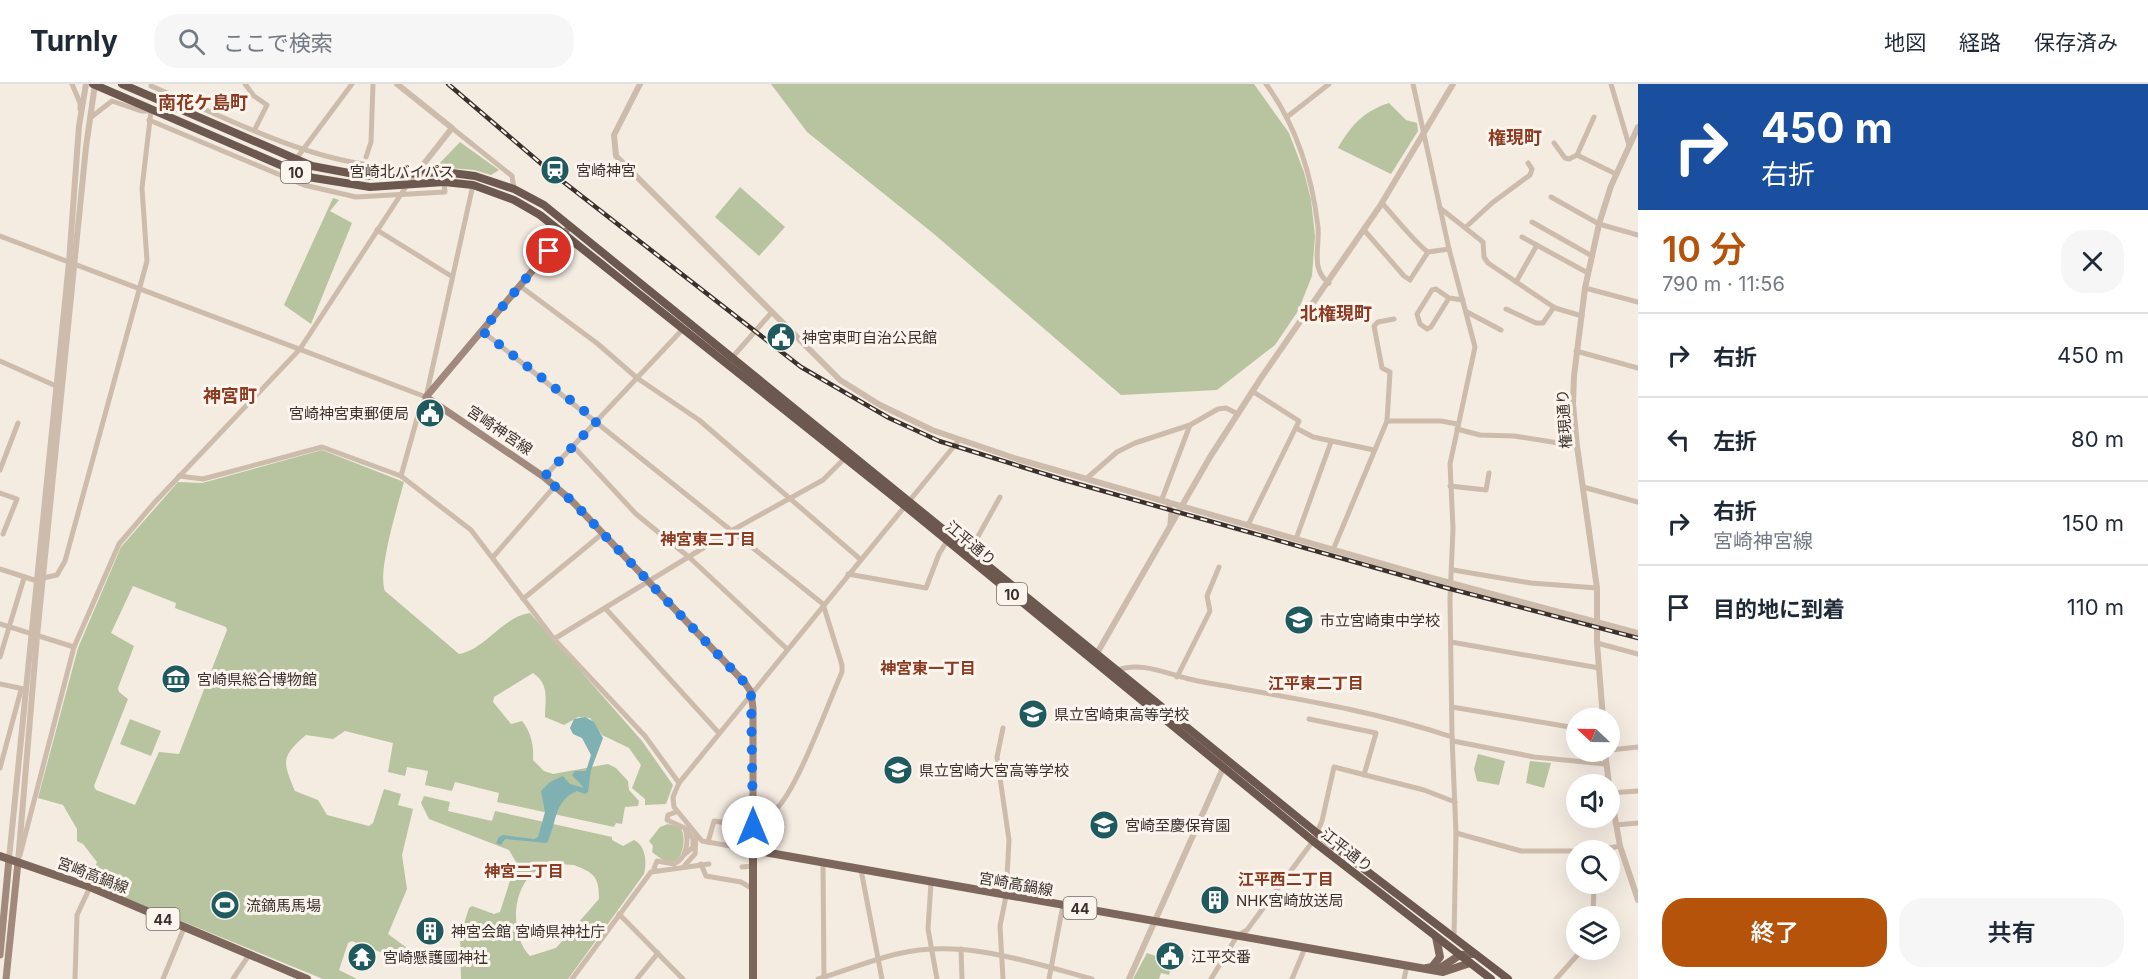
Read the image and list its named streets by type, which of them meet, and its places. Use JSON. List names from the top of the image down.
{
  "streets": {
    "highway": ["宮崎北バイパス", "10", "江平通り"],
    "main road": ["宮崎神宮線", "宮崎高鍋線", "44"],
    "street": ["権現通り"]
  },
  "crossings": [
    ["宮崎北バイパス", "江平通り"],
    ["10", "江平通り"],
    ["江平通り", "宮崎高鍋線"]
  ],
  "districts": [
    "南花ケ島町",
    "権現町",
    "北権現町",
    "神宮町",
    "神宮東二丁目",
    "神宮東一丁目",
    "江平東二丁目",
    "神宮二丁目",
    "江平西二丁目"
  ],
  "places": {
    "station": ["宮崎神宮"],
    "public building": ["神宮東町自治公民館", "宮崎神宮東郵便局", "江平交番"],
    "school or university": [
      "市立宮崎東中学校",
      "県立宮崎東高等学校",
      "県立宮崎大宮高等学校",
      "宮崎至慶保育園"
    ],
    "museum": ["宮崎県総合博物館"],
    "building": ["NHK宮崎放送局", "神宮会館 宮崎県神社庁"],
    "sports": ["流鏑馬馬場"],
    "temple": ["宮崎懸護國神社"]
  },
  "north": "left",
  "page": {
    "header": "Turnly",
    "search": "ここで検索",
    "nav": ["地図", "経路", "保存済み"],
    "turn": ["450 m", "右折"],
    "heading": ["10 分", "790 m · 11:56"],
    "list": [
      {
        "name": "右折",
        "value": "450 m"
      },
      {
        "name": "左折",
        "value": "80 m"
      },
      {
        "name": "右折",
        "note": "宮崎神宮線",
        "value": "150 m"
      },
      {
        "name": "目的地に到着",
        "value": "110 m"
      }
    ],
    "buttons": ["終了", "共有"]
  }
}
